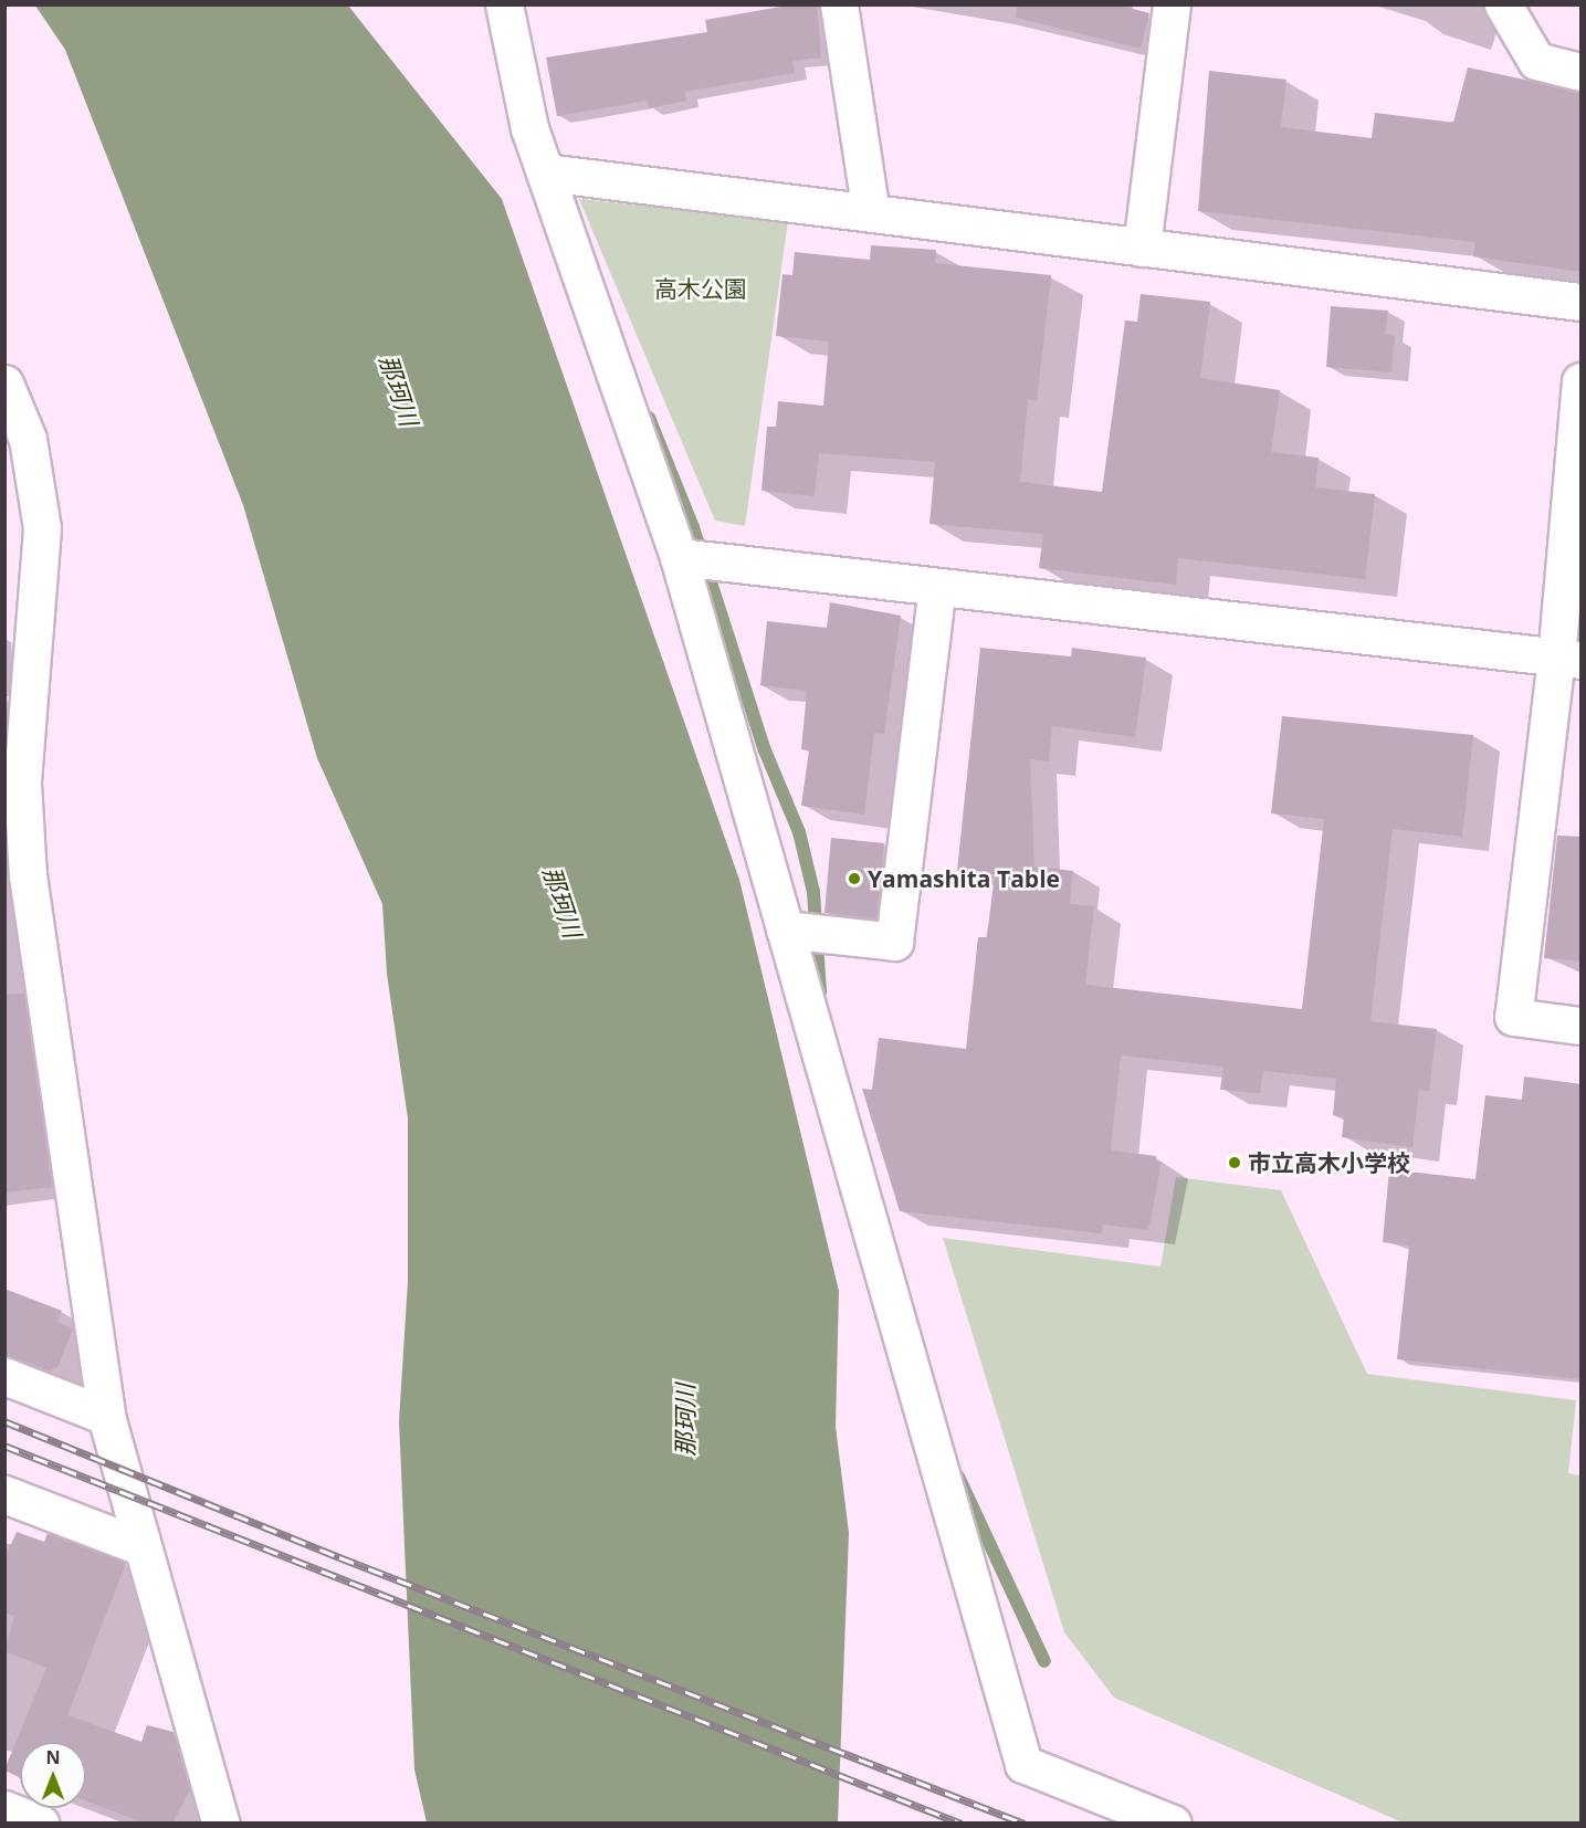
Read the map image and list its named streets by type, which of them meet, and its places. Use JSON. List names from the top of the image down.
{
  "water": ["那珂川"],
  "parks": ["高木公園"],
  "places": ["Yamashita Table", "市立高木小学校"],
  "north": "top"
}
